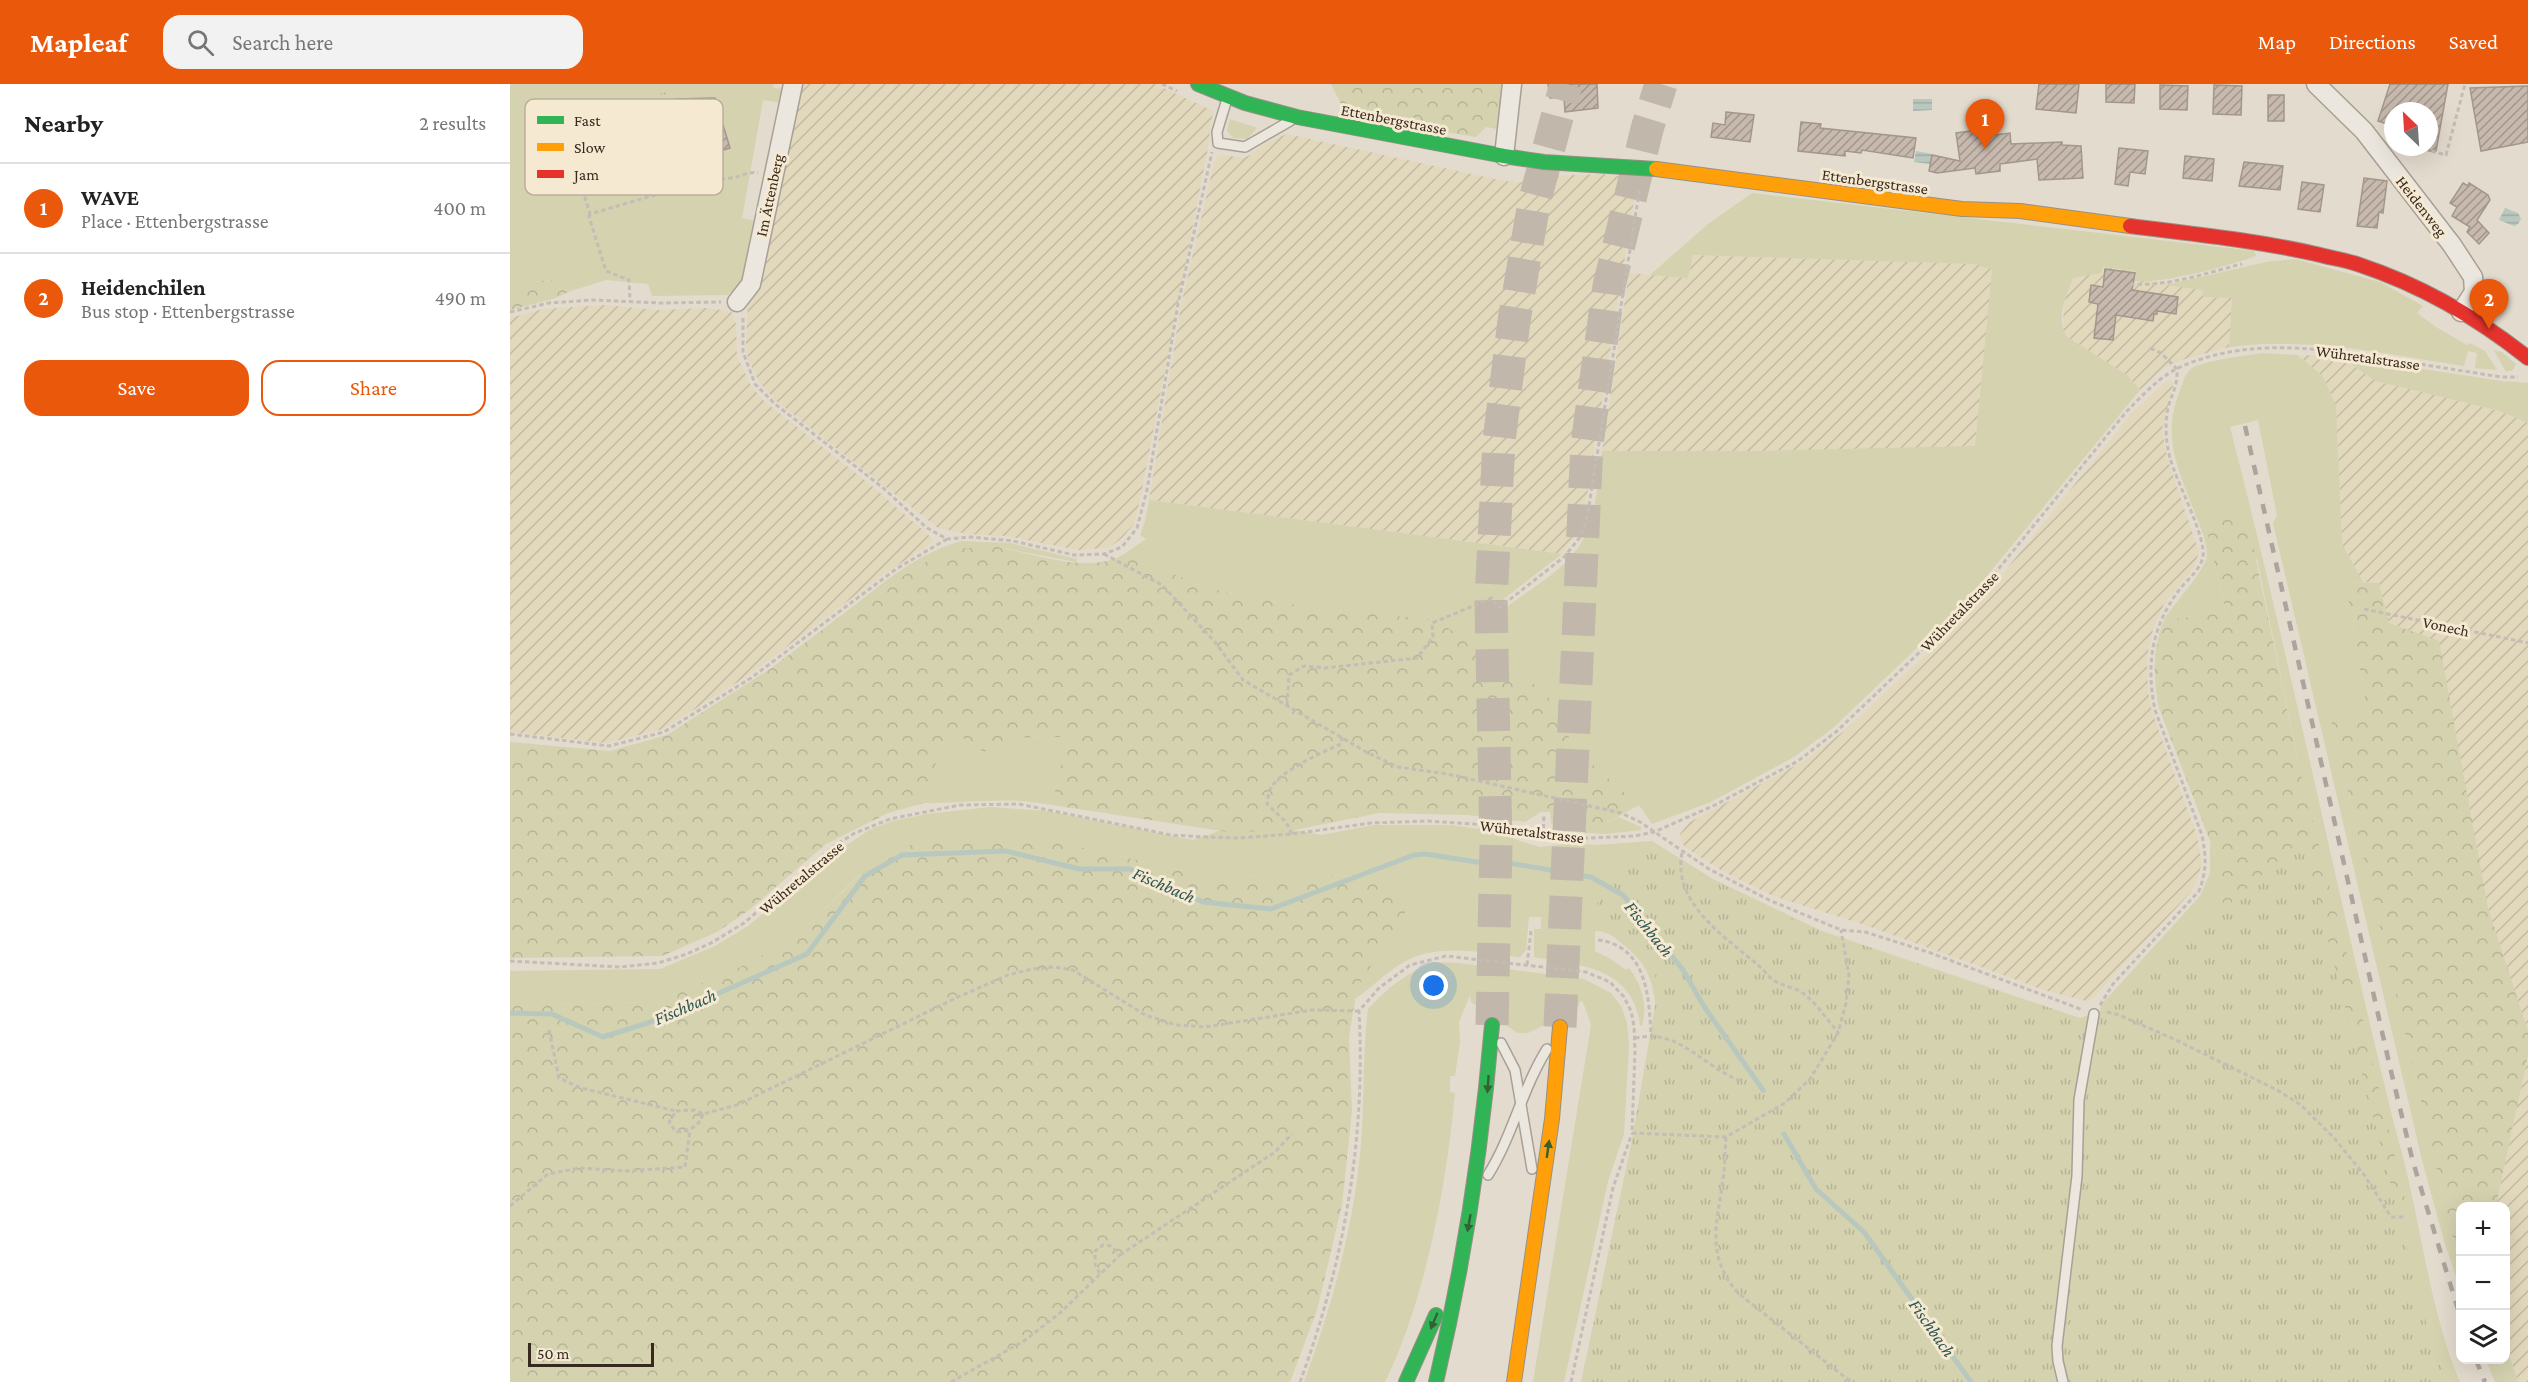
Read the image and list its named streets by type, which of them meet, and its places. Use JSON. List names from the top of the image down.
{
  "streets": {
    "main road": ["Ettenbergstrasse"],
    "street": ["Im Ättenberg", "Heidenweg"],
    "path": ["Wühretalstrasse", "Vonech"]
  },
  "crossings": [
    ["Ettenbergstrasse", "Heidenweg"]
  ],
  "water": ["Fischbach"],
  "legend": ["Fast", "Slow", "Jam"],
  "scale_bar": "50 m",
  "north": "top left",
  "page": {
    "header": "Mapleaf",
    "search": "Search here",
    "nav": ["Map", "Directions", "Saved"],
    "heading": ["Nearby", "2 results"],
    "pins": ["1", "2"],
    "list": [
      {
        "mark": "1",
        "name": "WAVE",
        "note": "Place · Ettenbergstrasse",
        "value": "400 m"
      },
      {
        "mark": "2",
        "name": "Heidenchilen",
        "note": "Bus stop · Ettenbergstrasse",
        "value": "490 m"
      }
    ],
    "buttons": ["Save", "Share"],
    "map_buttons": ["+", "−"],
    "scale": "50 m"
  }
}
